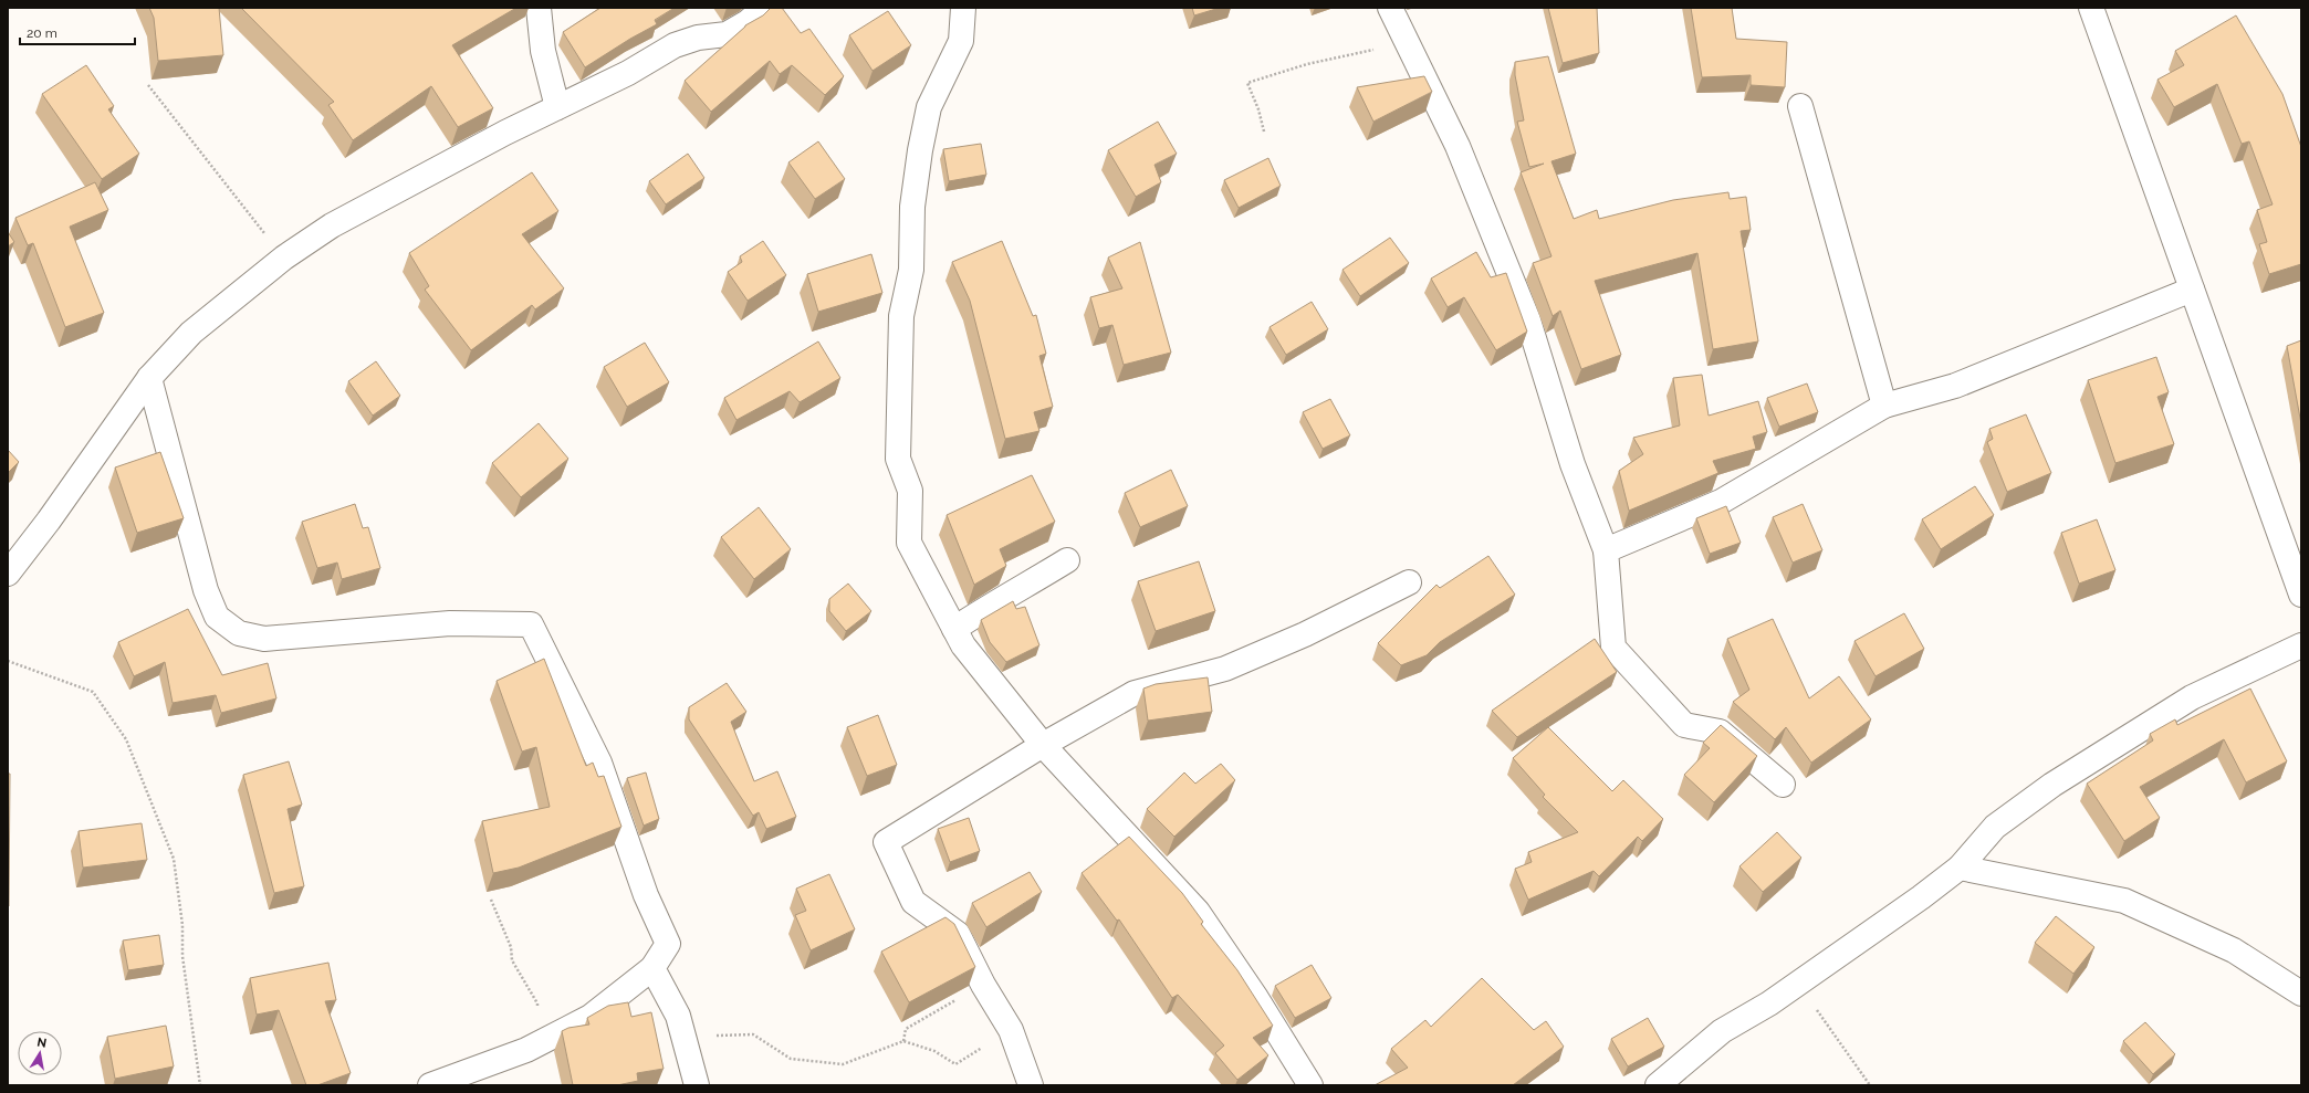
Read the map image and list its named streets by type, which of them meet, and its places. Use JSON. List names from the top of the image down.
{
  "scale_bar": "20 m",
  "north": "top"
}
